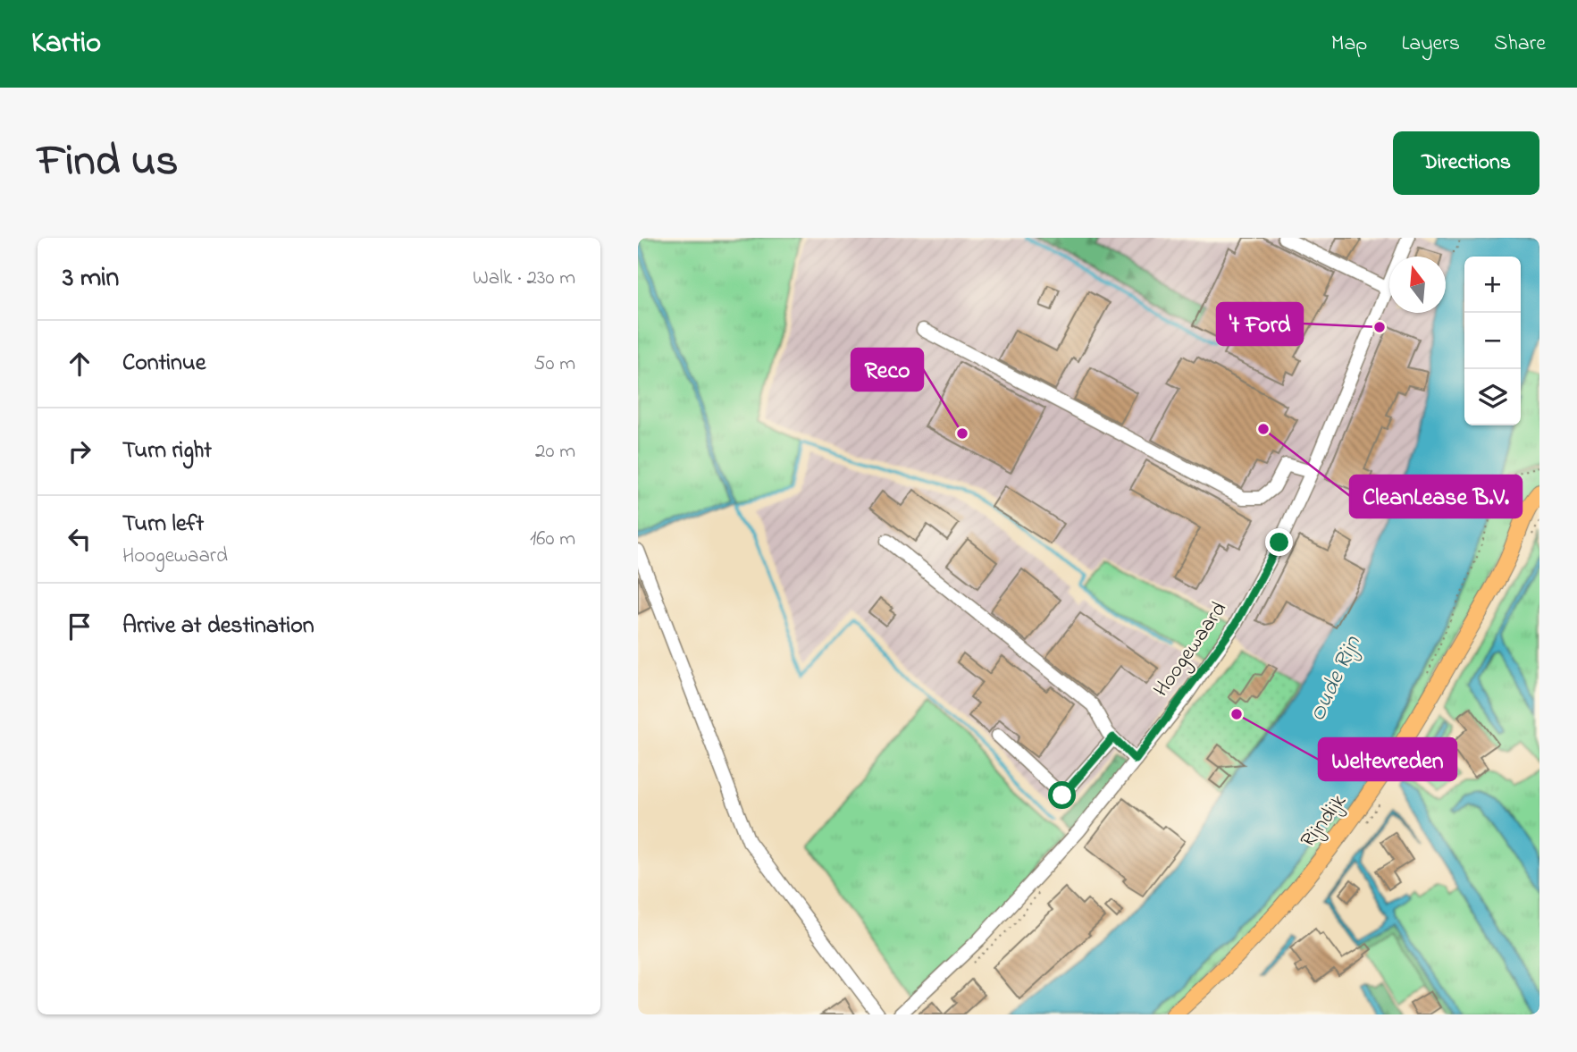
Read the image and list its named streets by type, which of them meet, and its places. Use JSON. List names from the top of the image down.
{
  "streets": {
    "main road": ["Rijndijk"],
    "street": ["Hoogewaard"]
  },
  "water": ["Oude Rijn"],
  "places": [
    "'t Ford",
    "CleanLease B.V.",
    "Reco",
    "Weltevreden"
  ],
  "north": "top",
  "page": {
    "header": "Kartio",
    "nav": ["Map", "Layers", "Share"],
    "title": "Find us",
    "buttons": "Directions",
    "heading": ["3 min", "Walk · 230 m"],
    "map_buttons": ["+", "−"],
    "list": [
      ["Continue", "50 m"],
      ["Turn right", "20 m"],
      ["Turn left", "Hoogewaard", "160 m"],
      "Arrive at destination"
    ]
  }
}
